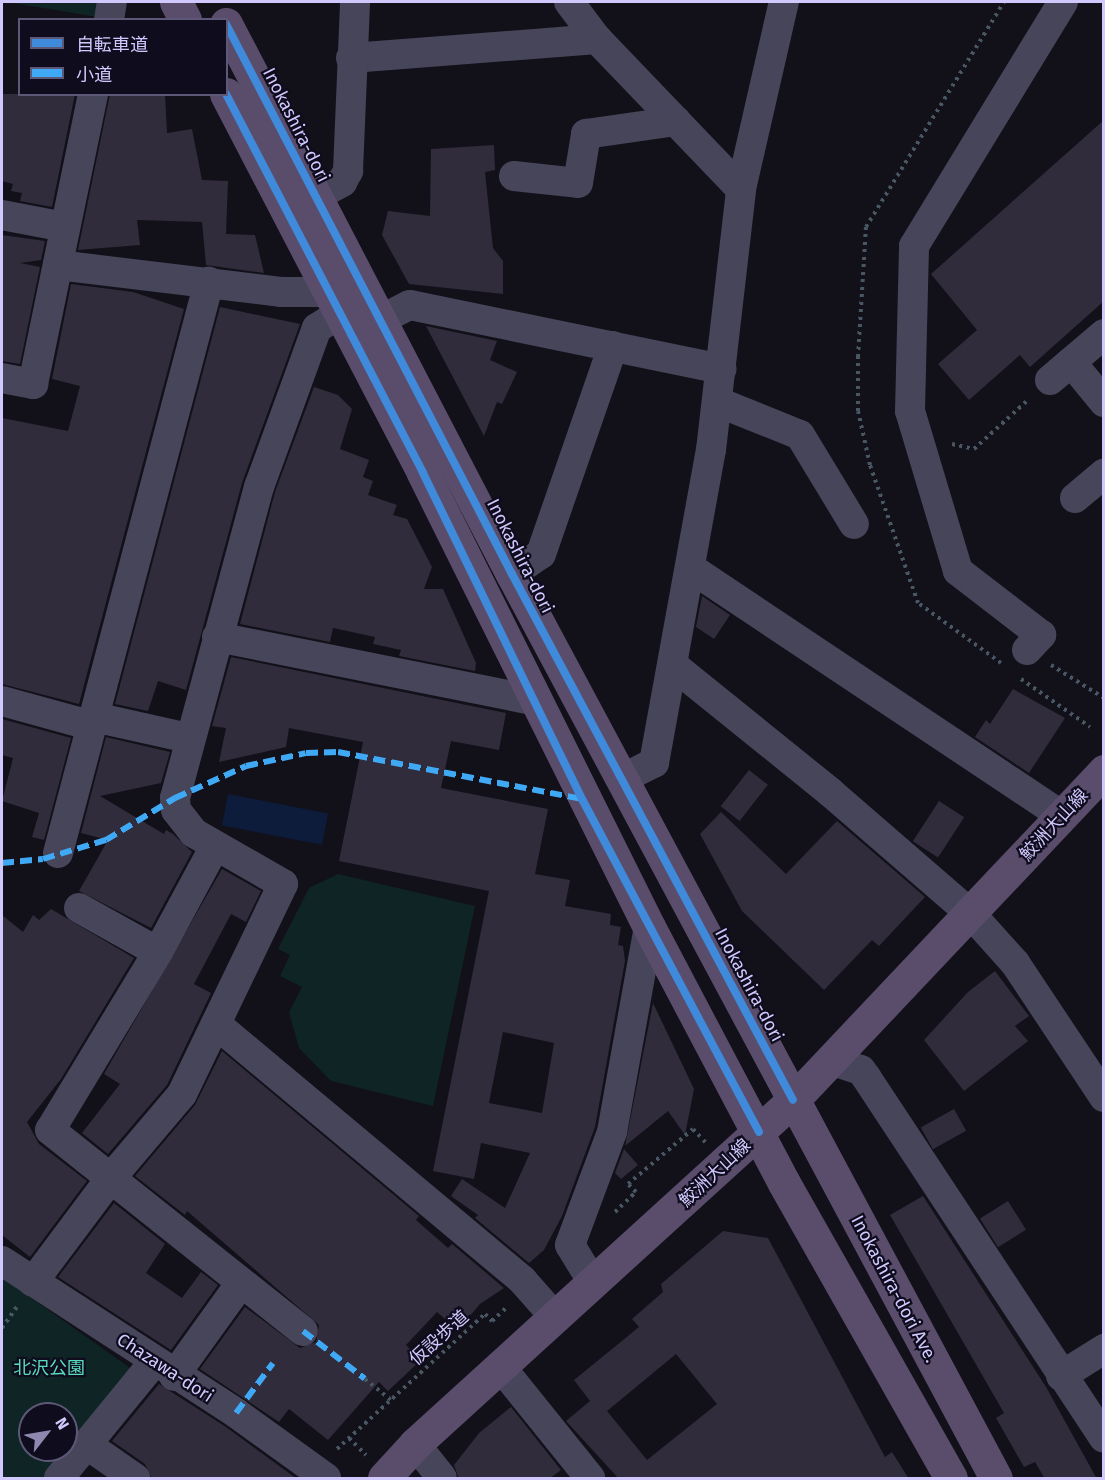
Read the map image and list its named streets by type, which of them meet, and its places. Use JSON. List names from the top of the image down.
{
  "streets": {
    "main road": ["Inokashira-dori", "鮫洲大山線", "Inokashira-dori Ave."],
    "street": ["Chazawa-dori"],
    "path": ["仮設歩道"]
  },
  "crossings": [
    ["Inokashira-dori", "鮫洲大山線"],
    ["Inokashira-dori", "Inokashira-dori Ave."],
    ["鮫洲大山線", "Inokashira-dori Ave."],
    ["仮設歩道", "Chazawa-dori"]
  ],
  "parks": ["北沢公園"],
  "legend": ["自転車道", "小道"],
  "north": "top right"
}
